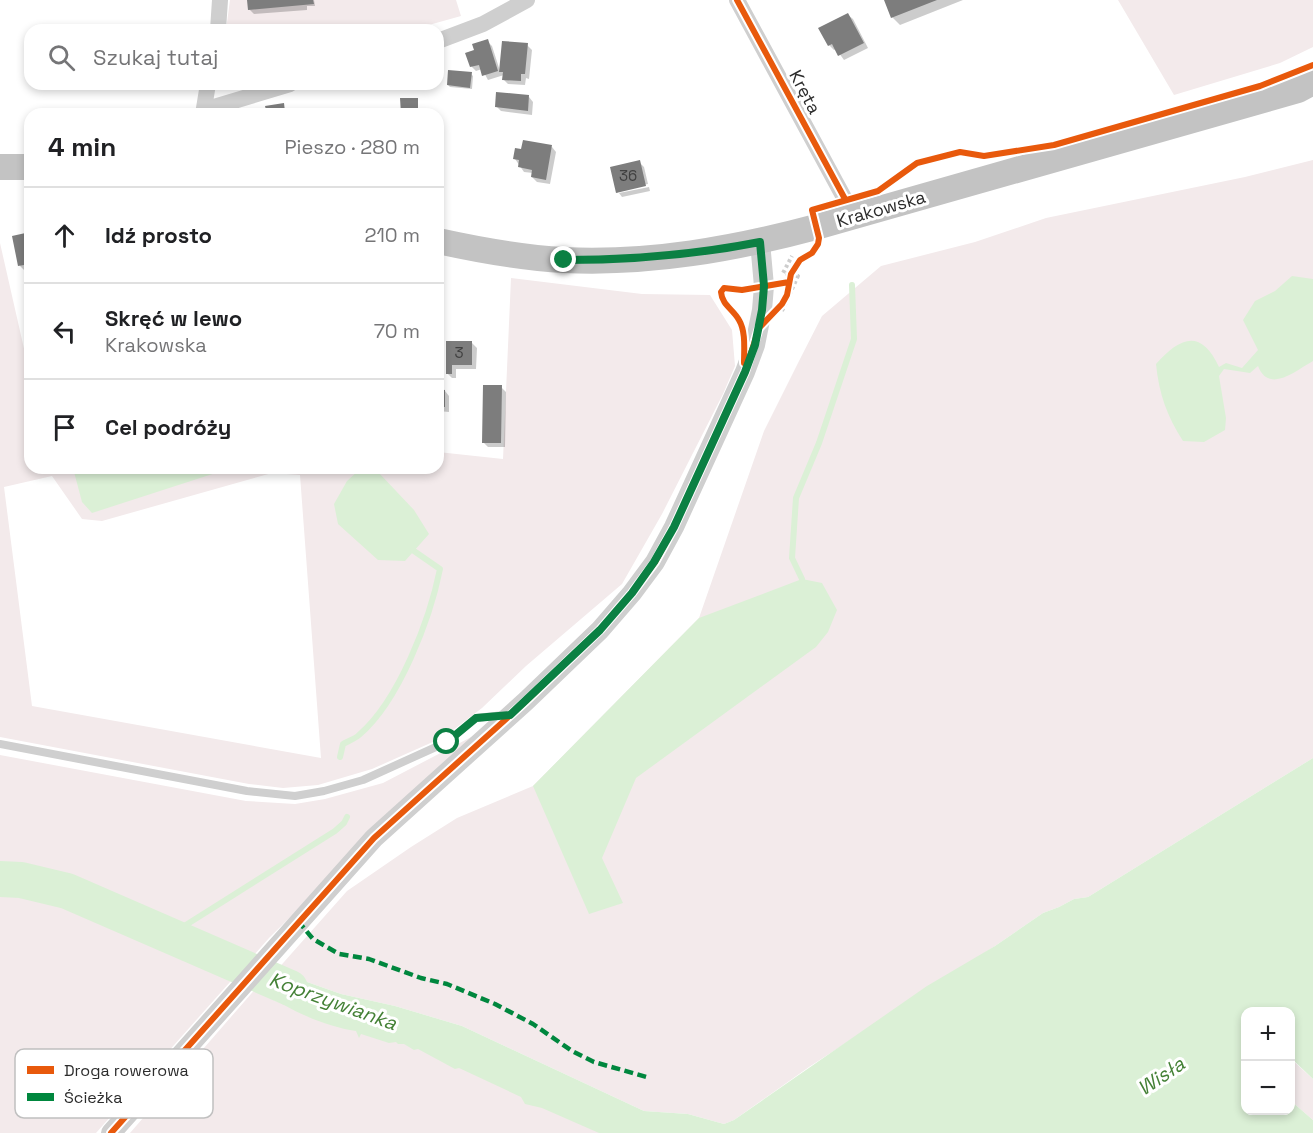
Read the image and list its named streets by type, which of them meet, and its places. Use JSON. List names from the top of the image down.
{
  "streets": {
    "main road": ["Krakowska"],
    "street": ["Kręta"]
  },
  "crossings": [
    ["Kręta", "Krakowska"]
  ],
  "water": ["Koprzywianka", "Wisła"],
  "house_numbers": ["36", "3"],
  "legend": ["Droga rowerowa", "Ścieżka"],
  "page": {
    "search": "Szukaj tutaj",
    "heading": ["4 min", "Pieszo · 280 m"],
    "list": [
      ["Idź prosto", "210 m"],
      ["Skręć w lewo", "Krakowska", "70 m"],
      "Cel podróży"
    ],
    "map_buttons": ["+", "−"]
  }
}
